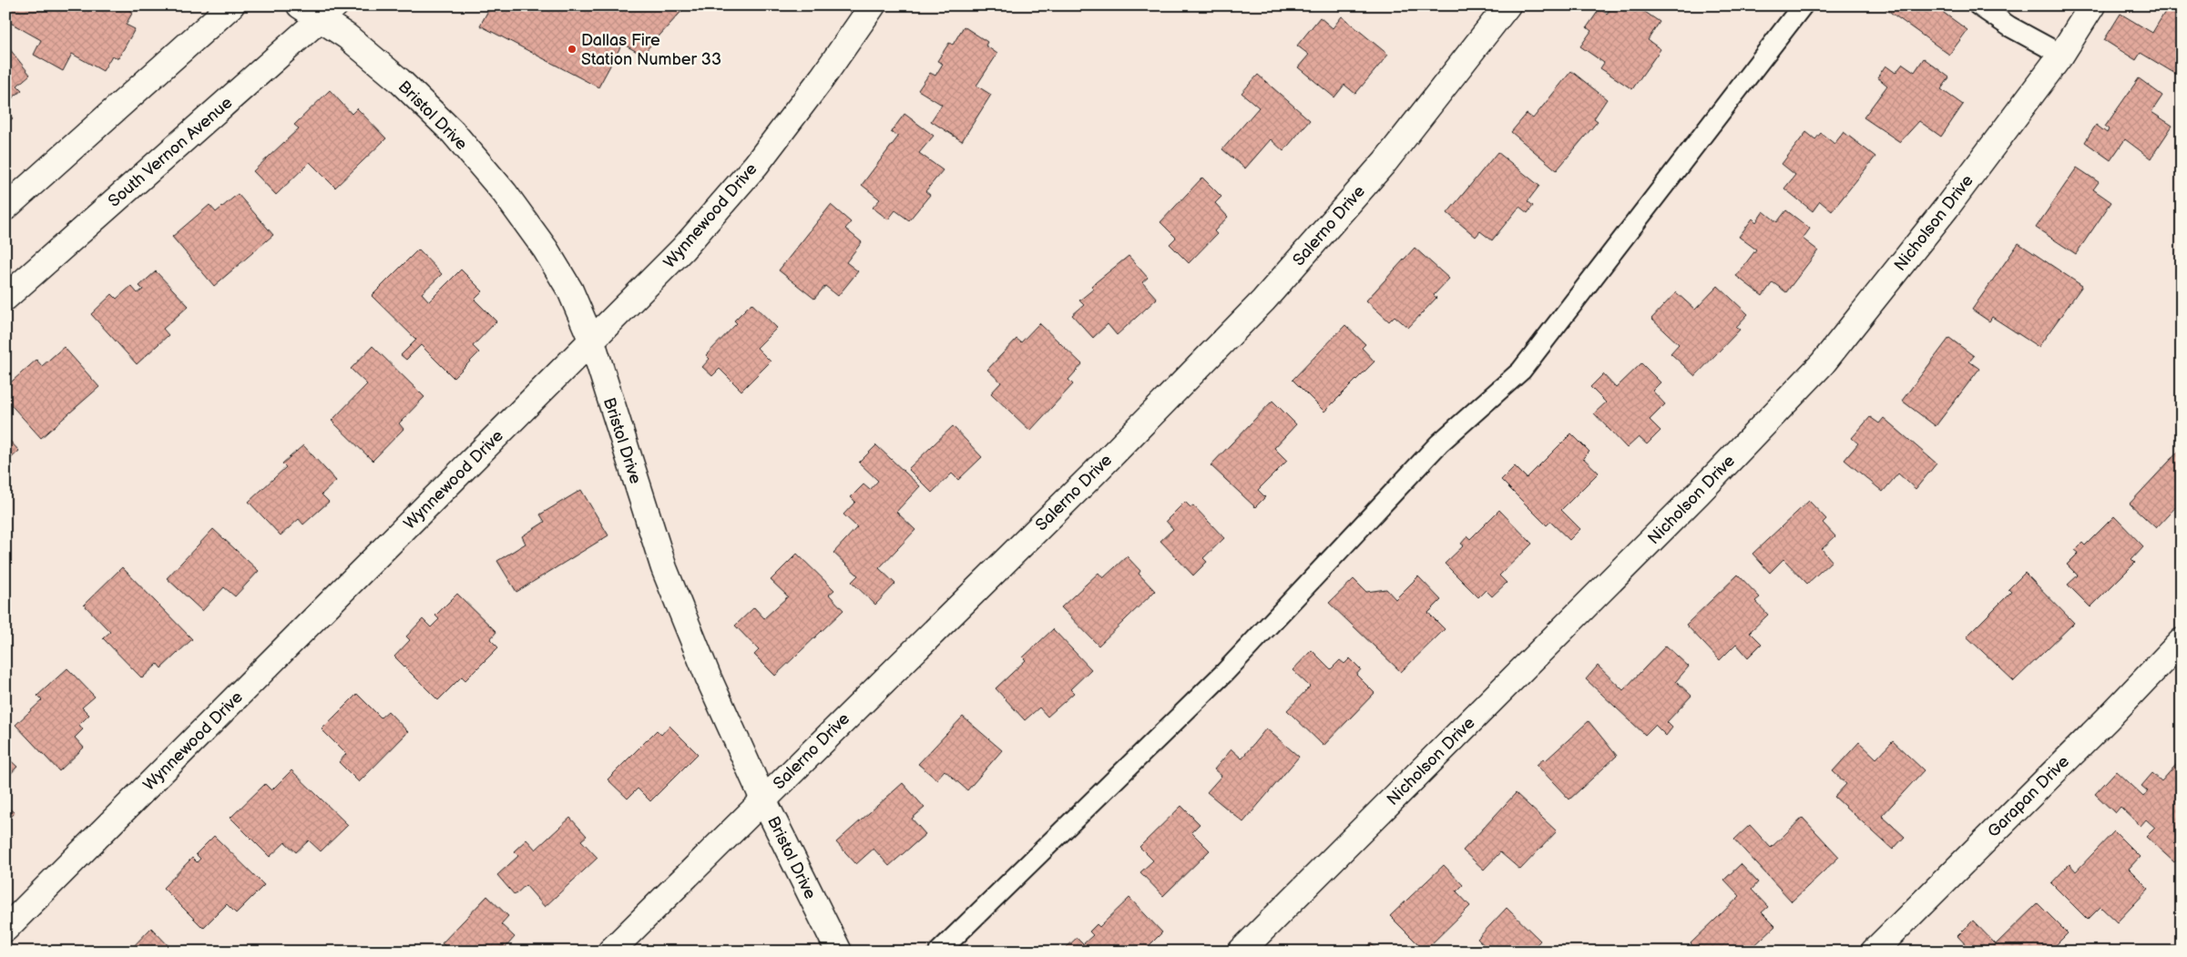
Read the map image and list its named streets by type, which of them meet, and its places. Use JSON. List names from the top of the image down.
{
  "streets": {
    "street": [
      "Bristol Drive",
      "South Vernon Avenue",
      "Wynnewood Drive",
      "Nicholson Drive",
      "Salerno Drive",
      "Garapan Drive"
    ]
  },
  "crossings": [
    ["Bristol Drive", "South Vernon Avenue"],
    ["Bristol Drive", "Wynnewood Drive"],
    ["Bristol Drive", "Salerno Drive"]
  ],
  "places": ["Dallas Fire Station Number 33"]
}
